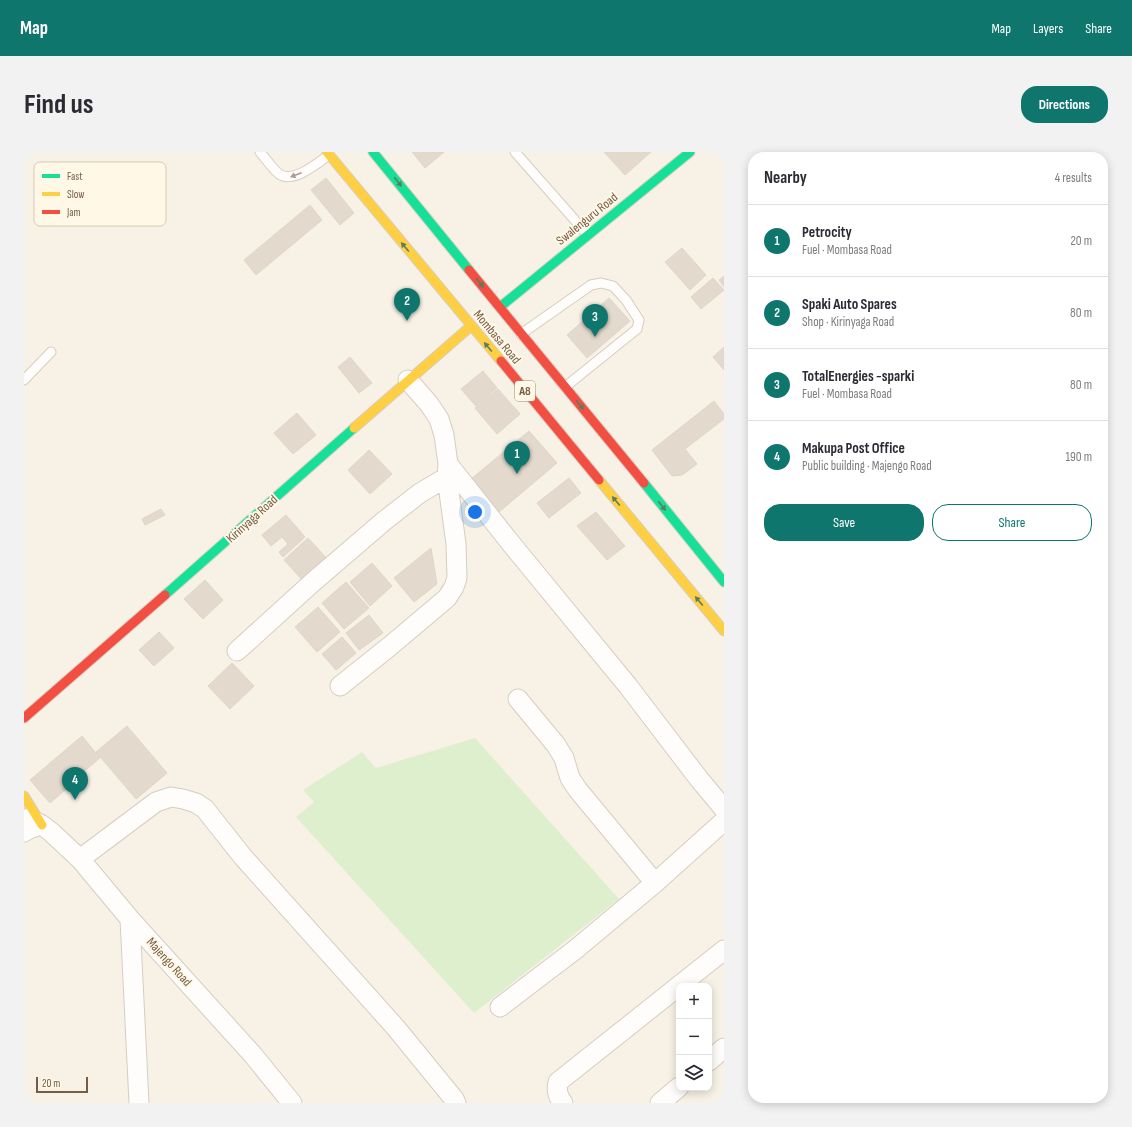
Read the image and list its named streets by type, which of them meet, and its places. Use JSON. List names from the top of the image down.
{
  "streets": {
    "main road": [
      "Swalenguru Road",
      "Mombasa Road",
      "A8",
      "Kirinyaga Road"
    ],
    "street": ["Majengo Road"]
  },
  "crossings": [
    ["Swalenguru Road", "Mombasa Road"],
    ["Mombasa Road", "Kirinyaga Road"]
  ],
  "legend": ["Fast", "Slow", "Jam"],
  "scale_bar": "20 m",
  "page": {
    "header": "Map",
    "nav": ["Map", "Layers", "Share"],
    "buttons": [
      "Directions",
      ["Save", "Share"]
    ],
    "title": "Find us",
    "heading": ["Nearby", "4 results"],
    "list": [
      {
        "mark": "1",
        "name": "Petrocity",
        "note": "Fuel · Mombasa Road",
        "value": "20 m"
      },
      {
        "mark": "2",
        "name": "Spaki Auto Spares",
        "note": "Shop · Kirinyaga Road",
        "value": "80 m"
      },
      {
        "mark": "3",
        "name": "TotalEnergies -sparki",
        "note": "Fuel · Mombasa Road",
        "value": "80 m"
      },
      {
        "mark": "4",
        "name": "Makupa Post Office",
        "note": "Public building · Majengo Road",
        "value": "190 m"
      }
    ],
    "pins": [
      "2",
      "3",
      "1",
      "4"
    ],
    "map_buttons": ["+", "−"],
    "scale": "20 m"
  }
}
